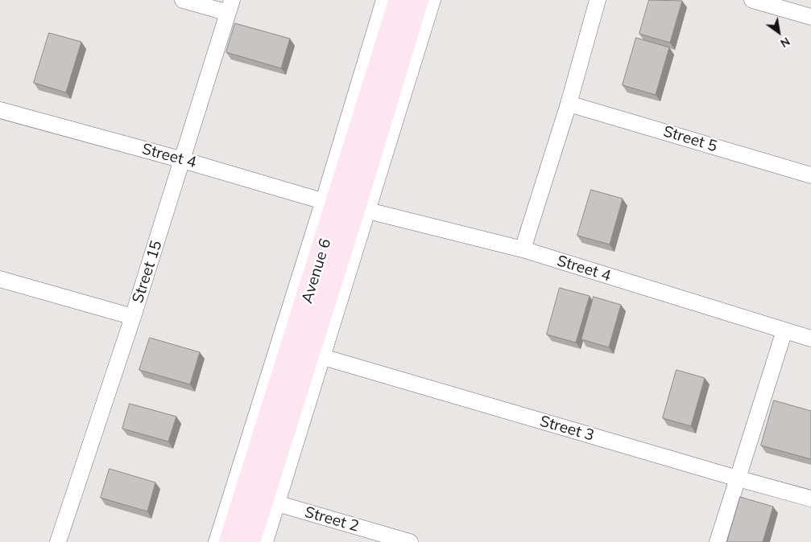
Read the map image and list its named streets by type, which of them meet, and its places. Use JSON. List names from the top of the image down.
{
  "streets": {
    "main road": ["Avenue 6"],
    "street": [
      "Street 5",
      "Street 4",
      "Street 15",
      "Street 3",
      "Street 2"
    ]
  },
  "crossings": [
    ["Street 4", "Avenue 6"],
    ["Street 4", "Street 15"]
  ],
  "north": "bottom right"
}
